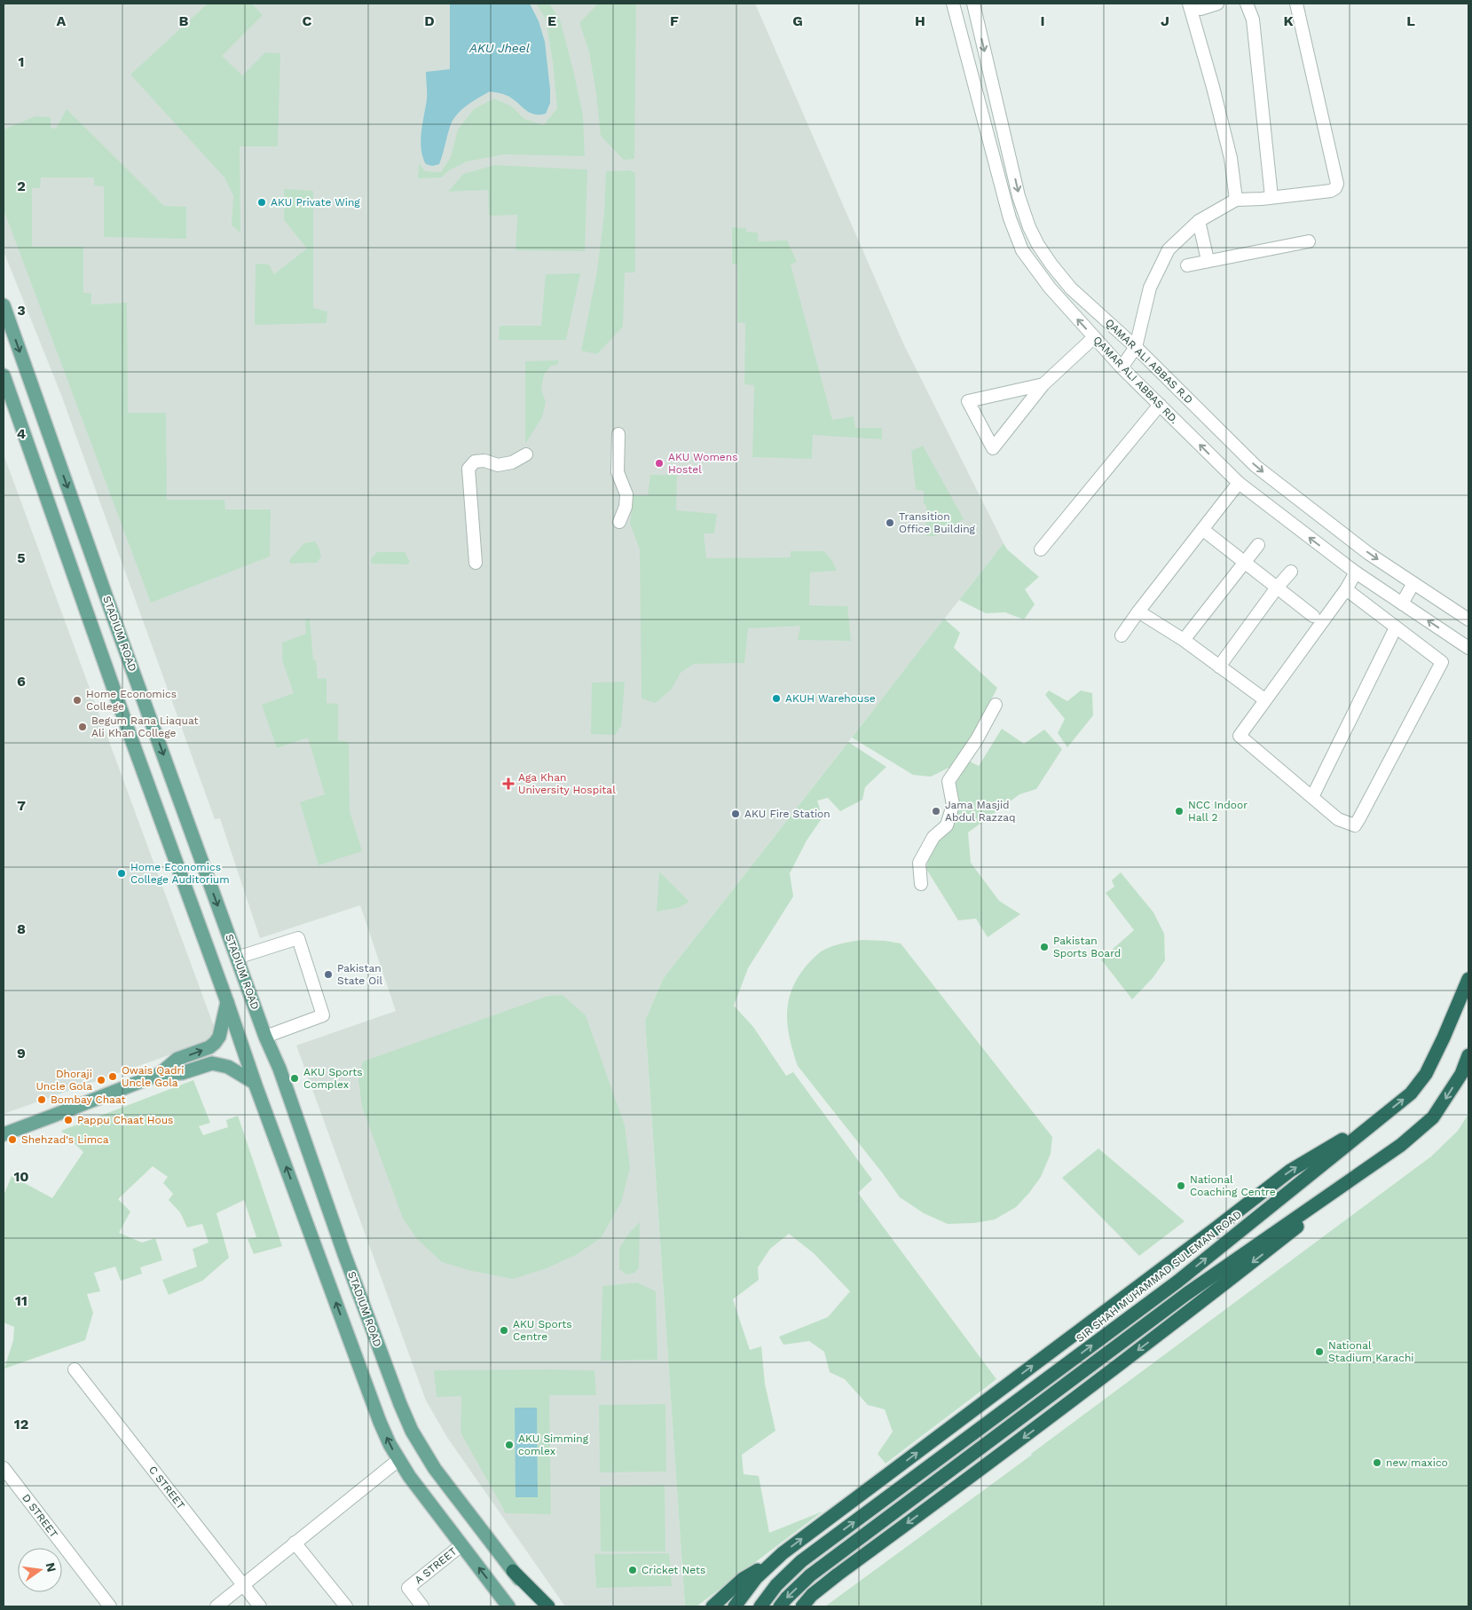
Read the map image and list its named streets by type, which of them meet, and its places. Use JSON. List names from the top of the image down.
{
  "streets": {
    "highway": ["SIR SHAH MUHAMMAD SULEMAN ROAD"],
    "main road": ["STADIUM ROAD"],
    "street": [
      "QAMAR ALI ABBAS R.D",
      "QAMAR ALI ABBAS RD.",
      "C STREET",
      "D STREET",
      "A STREET"
    ]
  },
  "one_way": ["QAMAR ALI ABBAS R.D", "QAMAR ALI ABBAS RD."],
  "water": ["AKU Jheel"],
  "places": {
    "other": [
      "AKU Private Wing",
      "AKU Womens Hostel",
      "Transition Office Building",
      "AKUH Warehouse",
      "Home Economics College",
      "Begum Rana Liaquat Ali Khan College",
      "Jama Masjid Abdul Razzaq",
      "NCC Indoor Hall 2",
      "AKU Fire Station",
      "Home Economics College Auditorium",
      "Pakistan Sports Board",
      "Pakistan State Oil",
      "Owais Qadri Uncle Gola",
      "AKU Sports Complex",
      "Dhoraji Uncle Gola",
      "Bombay Chaat",
      "Pappu Chaat Hous",
      "Shehzad's Limca",
      "National Coaching Centre",
      "AKU Sports Centre",
      "National Stadium Karachi",
      "AKU Simming comlex",
      "new maxico",
      "Cricket Nets"
    ],
    "health": ["Aga Khan University Hospital"]
  },
  "north": "right",
  "grid": {
    "columns": [
      "A",
      "B",
      "C",
      "D",
      "E",
      "F",
      "G",
      "H",
      "I",
      "J",
      "K",
      "L"
    ],
    "rows": [
      "1",
      "2",
      "3",
      "4",
      "5",
      "6",
      "7",
      "8",
      "9",
      "10",
      "11",
      "12"
    ]
  }
}
